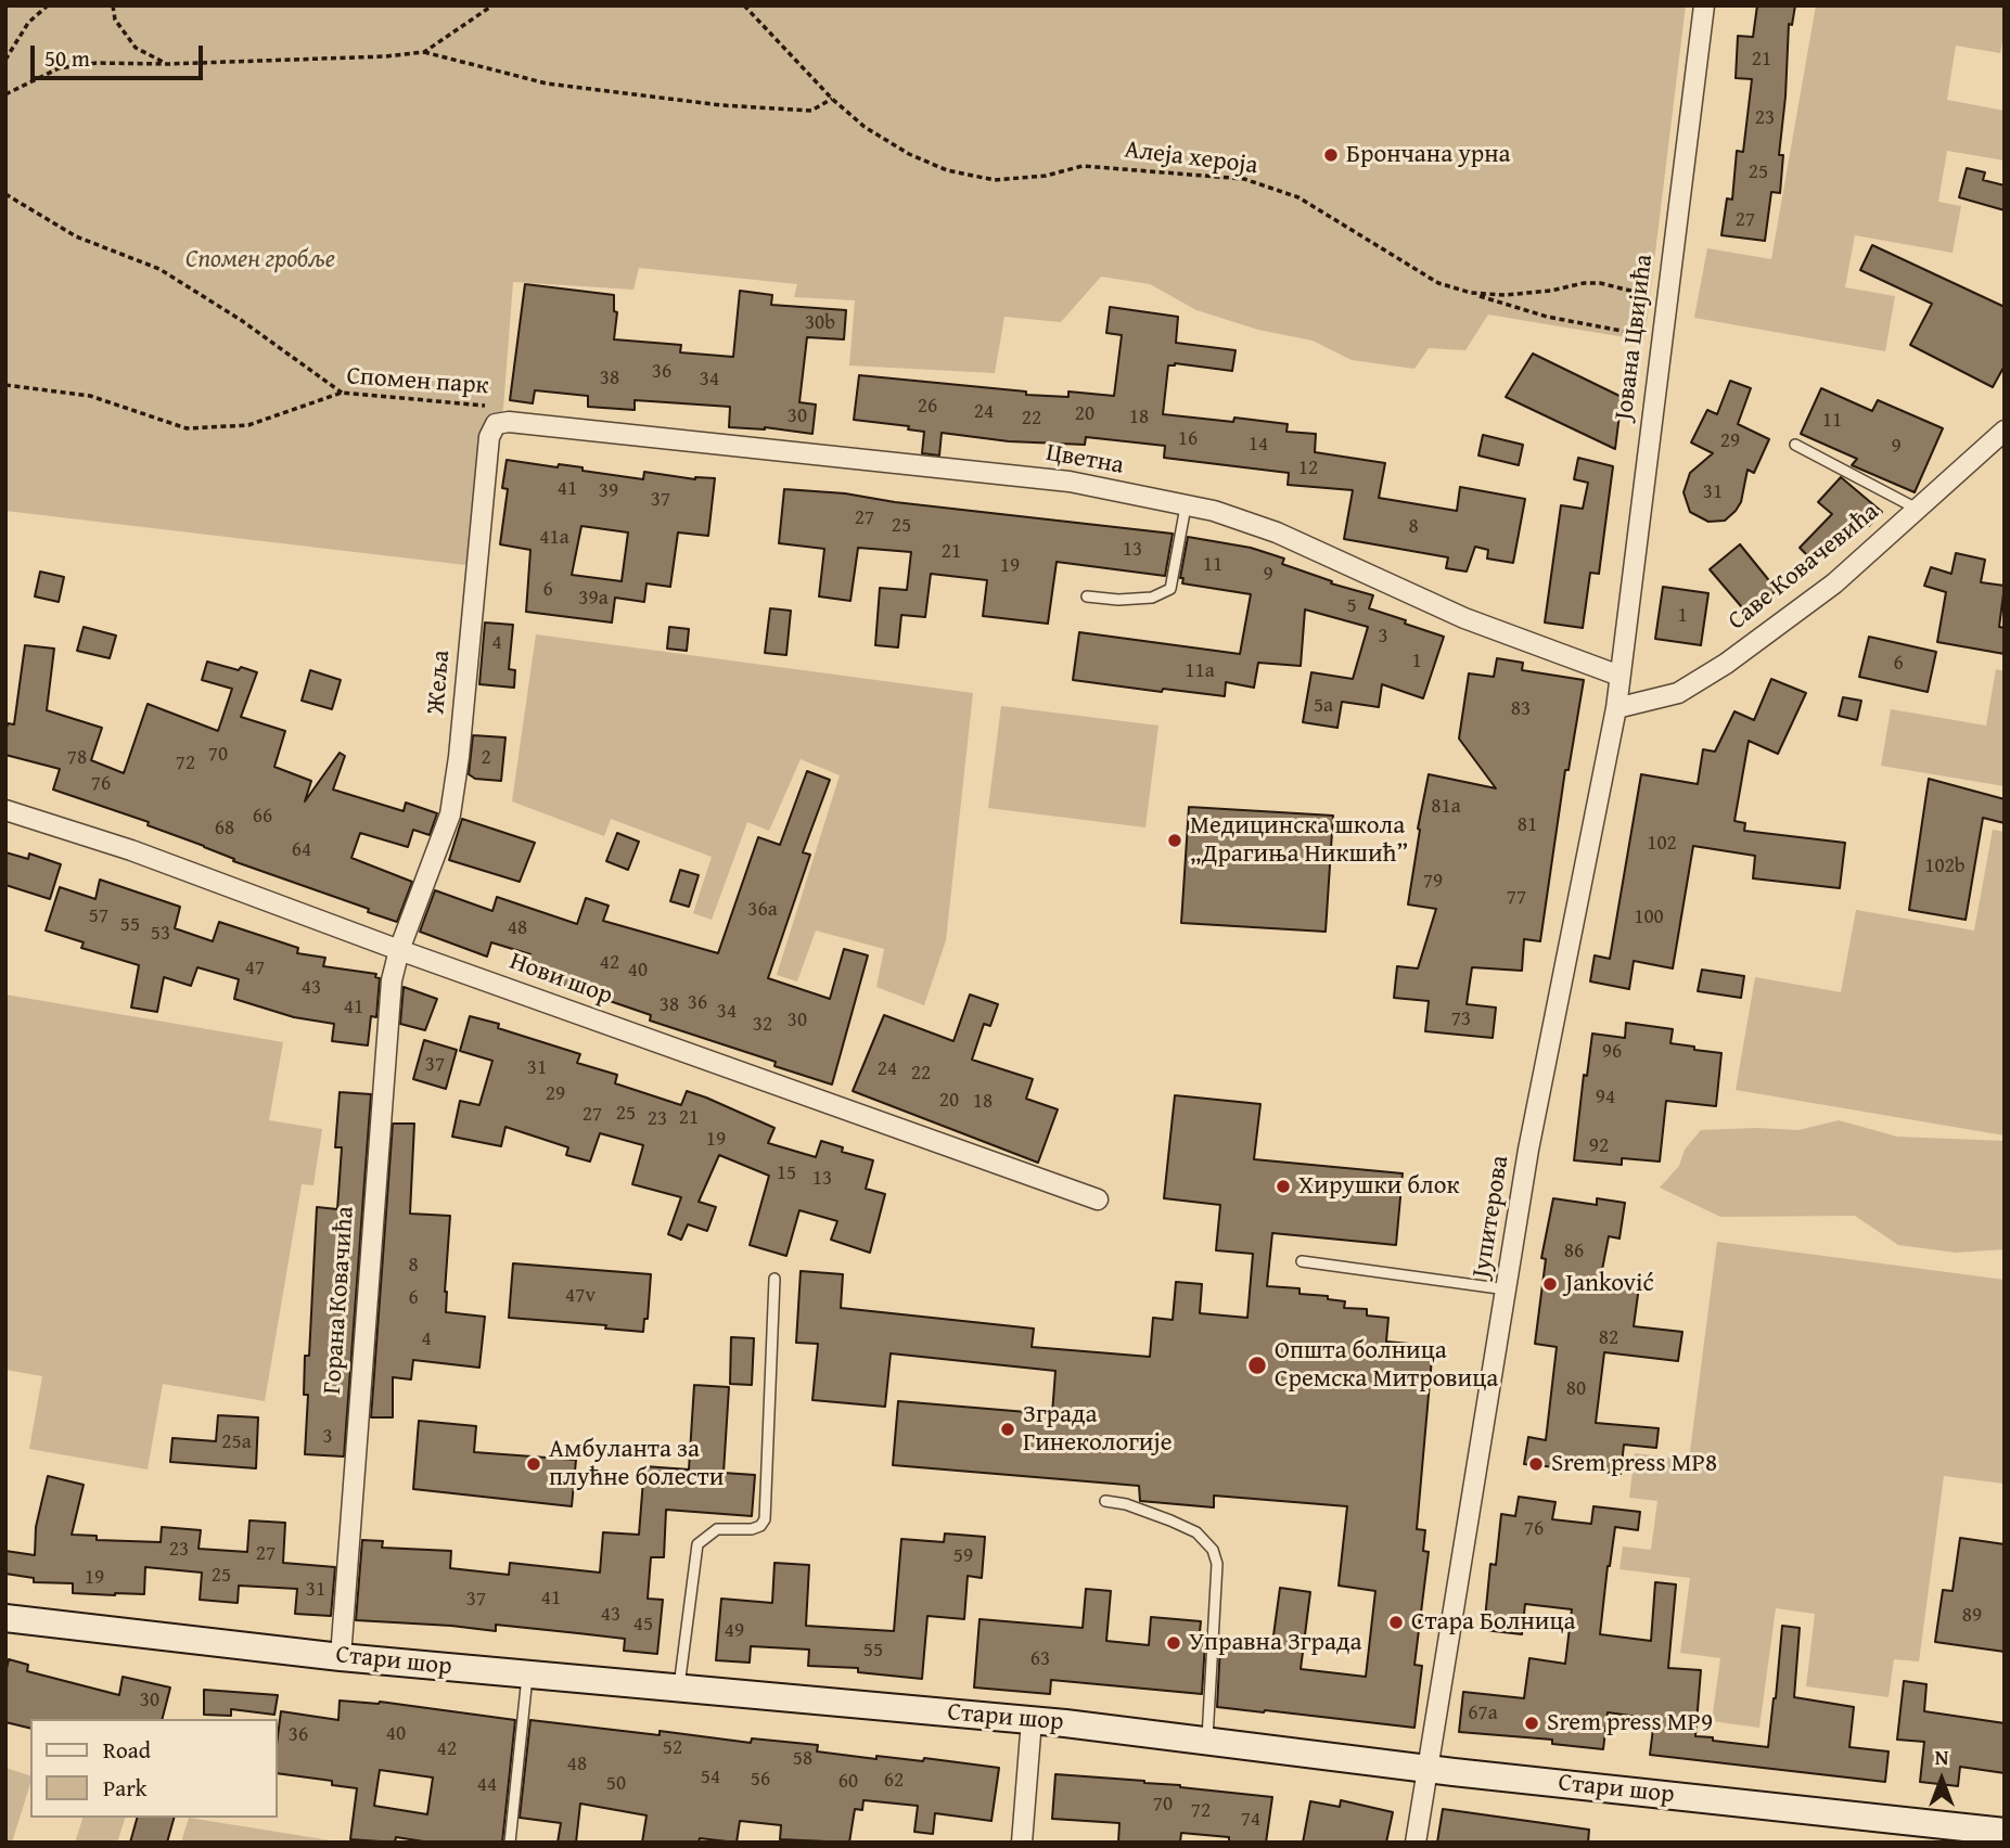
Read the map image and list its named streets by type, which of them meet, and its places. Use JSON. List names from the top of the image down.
{
  "streets": {
    "main road": ["Стари шор"],
    "street": [
      "Јована Цвијића",
      "Цветна",
      "Саве Ковачевића",
      "Жеља",
      "Нови шор",
      "Јупитерова",
      "Горана Ковачића"
    ],
    "path": ["Алеја хероја", "Спомен парк"]
  },
  "crossings": [
    ["Алеја хероја", "Јована Цвијића"],
    ["Јована Цвијића", "Цветна"],
    ["Јована Цвијића", "Јупитерова"],
    ["Спомен парк", "Цветна"],
    ["Спомен парк", "Жеља"],
    ["Цветна", "Жеља"],
    ["Цветна", "Јупитерова"],
    ["Саве Ковачевића", "Јупитерова"],
    ["Жеља", "Нови шор"],
    ["Жеља", "Горана Ковачића"],
    ["Нови шор", "Горана Ковачића"],
    ["Јупитерова", "Стари шор"],
    ["Горана Ковачића", "Стари шор"]
  ],
  "parks": ["Спомен гробље"],
  "places": [
    "Брончана урна",
    "Медицинска школа „Драгиња Никшић”",
    "Хирушки блок",
    "Janković",
    "Општа болница Сремска Митровица",
    "Зграда Гинекологије",
    "Амбуланта за плућне болести",
    "Srem press MP8",
    "Стара Болница",
    "Управна Зграда",
    "Srem press MP9"
  ],
  "house_numbers": [
    "21",
    "23",
    "25",
    "27",
    "30b",
    "36",
    "38",
    "34",
    "26",
    "24",
    "20",
    "30",
    "18",
    "22",
    "11",
    "16",
    "29",
    "14",
    "9",
    "12",
    "41",
    "39",
    "31",
    "37",
    "27",
    "25",
    "8",
    "41a",
    "13",
    "21",
    "11",
    "19",
    "9",
    "6",
    "39a",
    "5",
    "1",
    "3",
    "4",
    "1",
    "6",
    "11a",
    "5a",
    "83",
    "70",
    "78",
    "2",
    "72",
    "76",
    "81a",
    "66",
    "81",
    "68",
    "102",
    "64",
    "102b",
    "79",
    "77",
    "36a",
    "57",
    "100",
    "55",
    "48",
    "53",
    "42",
    "47",
    "40",
    "43",
    "36",
    "38",
    "41",
    "34",
    "73",
    "30",
    "32",
    "96",
    "37",
    "31",
    "24",
    "22",
    "29",
    "94",
    "20",
    "18",
    "25",
    "27",
    "21",
    "23",
    "19",
    "92",
    "15",
    "13",
    "86",
    "8",
    "47v",
    "6",
    "82",
    "4",
    "80",
    "3",
    "25a",
    "76",
    "23",
    "27",
    "59",
    "25",
    "19",
    "31",
    "41",
    "37",
    "43",
    "89",
    "45",
    "49",
    "55",
    "63",
    "30",
    "67a",
    "40",
    "36",
    "52",
    "42",
    "58",
    "48",
    "54",
    "56",
    "62",
    "60",
    "50",
    "44",
    "70",
    "72",
    "74"
  ],
  "legend": ["Road", "Park"],
  "scale_bar": "50 m",
  "north": "top"
}
